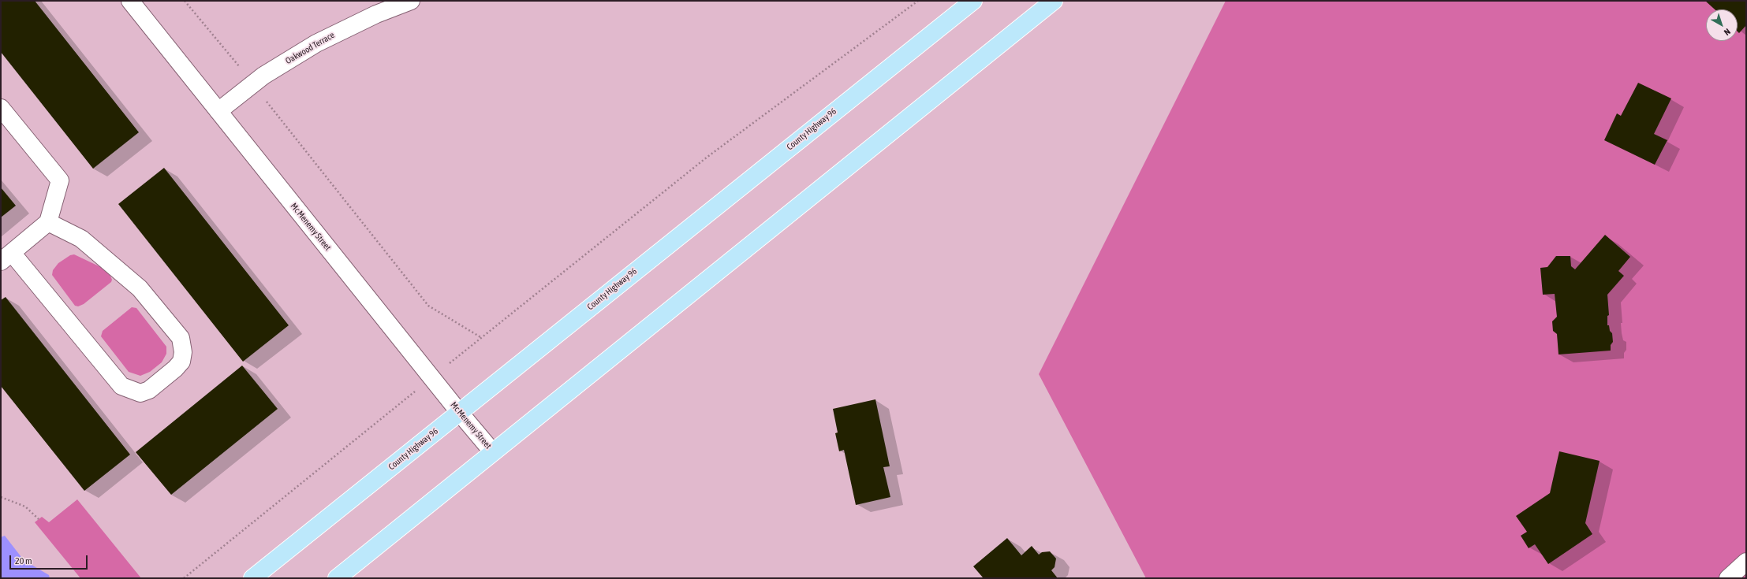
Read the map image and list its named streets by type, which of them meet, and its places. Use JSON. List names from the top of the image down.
{
  "streets": {
    "main road": ["County Highway 96"],
    "street": ["Oakwood Terrace", "Mc Menemy Street"]
  },
  "crossings": [
    ["Oakwood Terrace", "Mc Menemy Street"],
    ["County Highway 96", "Mc Menemy Street"]
  ],
  "scale_bar": "20 m",
  "north": "bottom right"
}
